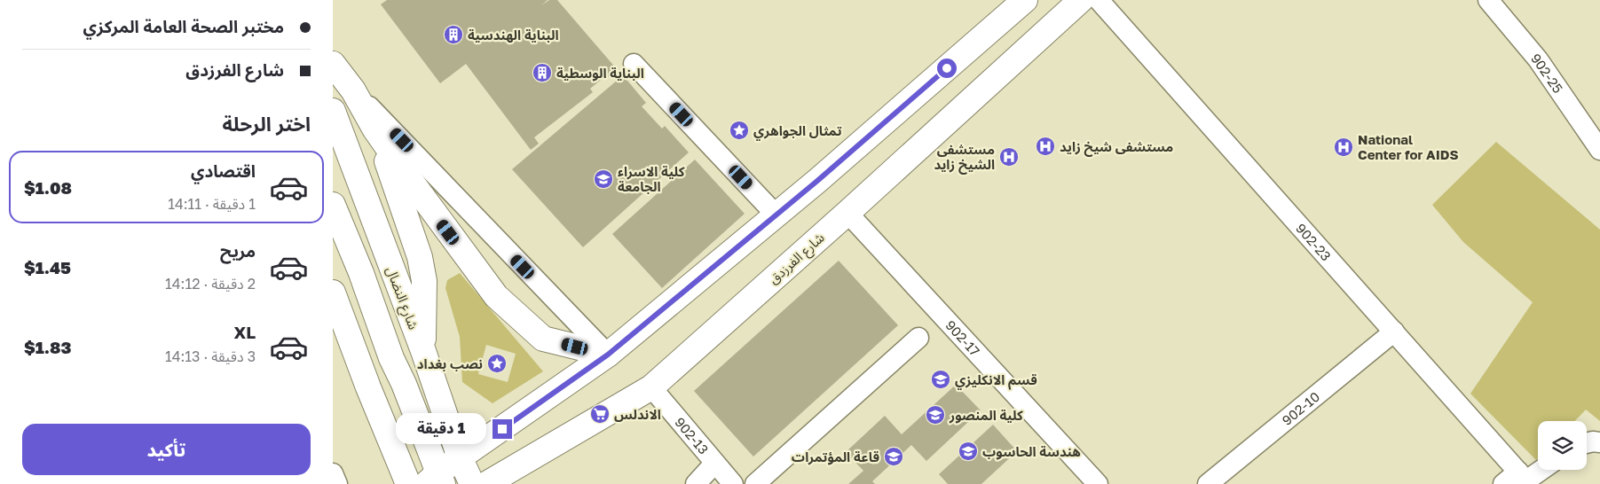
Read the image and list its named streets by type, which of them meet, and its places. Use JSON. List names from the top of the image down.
{
  "streets": {
    "main road": ["شارع الفرزدق", "شارع النضال"],
    "street": [
      "902-25",
      "902-23",
      "902-17",
      "902-10",
      "902-13"
    ]
  },
  "crossings": [
    ["902-23", "902-10"],
    ["شارع الفرزدق", "902-17"],
    ["شارع الفرزدق", "902-13"]
  ],
  "places": {
    "building": ["البناية الهندسية", "البناية الوسطية"],
    "place": ["تمثال الجواهري", "نصب بغداد"],
    "hospital": ["مستشفى شيخ زايد", "National Center for AIDS", "مستشفى الشيخ زايد"],
    "school or university": [
      "كلية الاسراء الجامعة",
      "قسم الانكليزي",
      "كلية المنصور",
      "هندسة الحاسوب",
      "قاعة المؤتمرات"
    ],
    "supermarket": ["الاندلس"]
  },
  "page": {
    "banner": ["مختبر الصحة العامة المركزي", "شارع الفرزدق"],
    "heading": "اختر الرحلة",
    "list": [
      {
        "name": "اقتصادي",
        "note": "1 دقيقة · 14:11",
        "value": "$1.08"
      },
      {
        "name": "مريح",
        "note": "2 دقيقة · 14:12",
        "value": "$1.45"
      },
      {
        "name": "XL",
        "note": "3 دقيقة · 14:13",
        "value": "$1.83"
      }
    ],
    "bubble": "1 دقيقة",
    "buttons": "تأكيد"
  }
}
